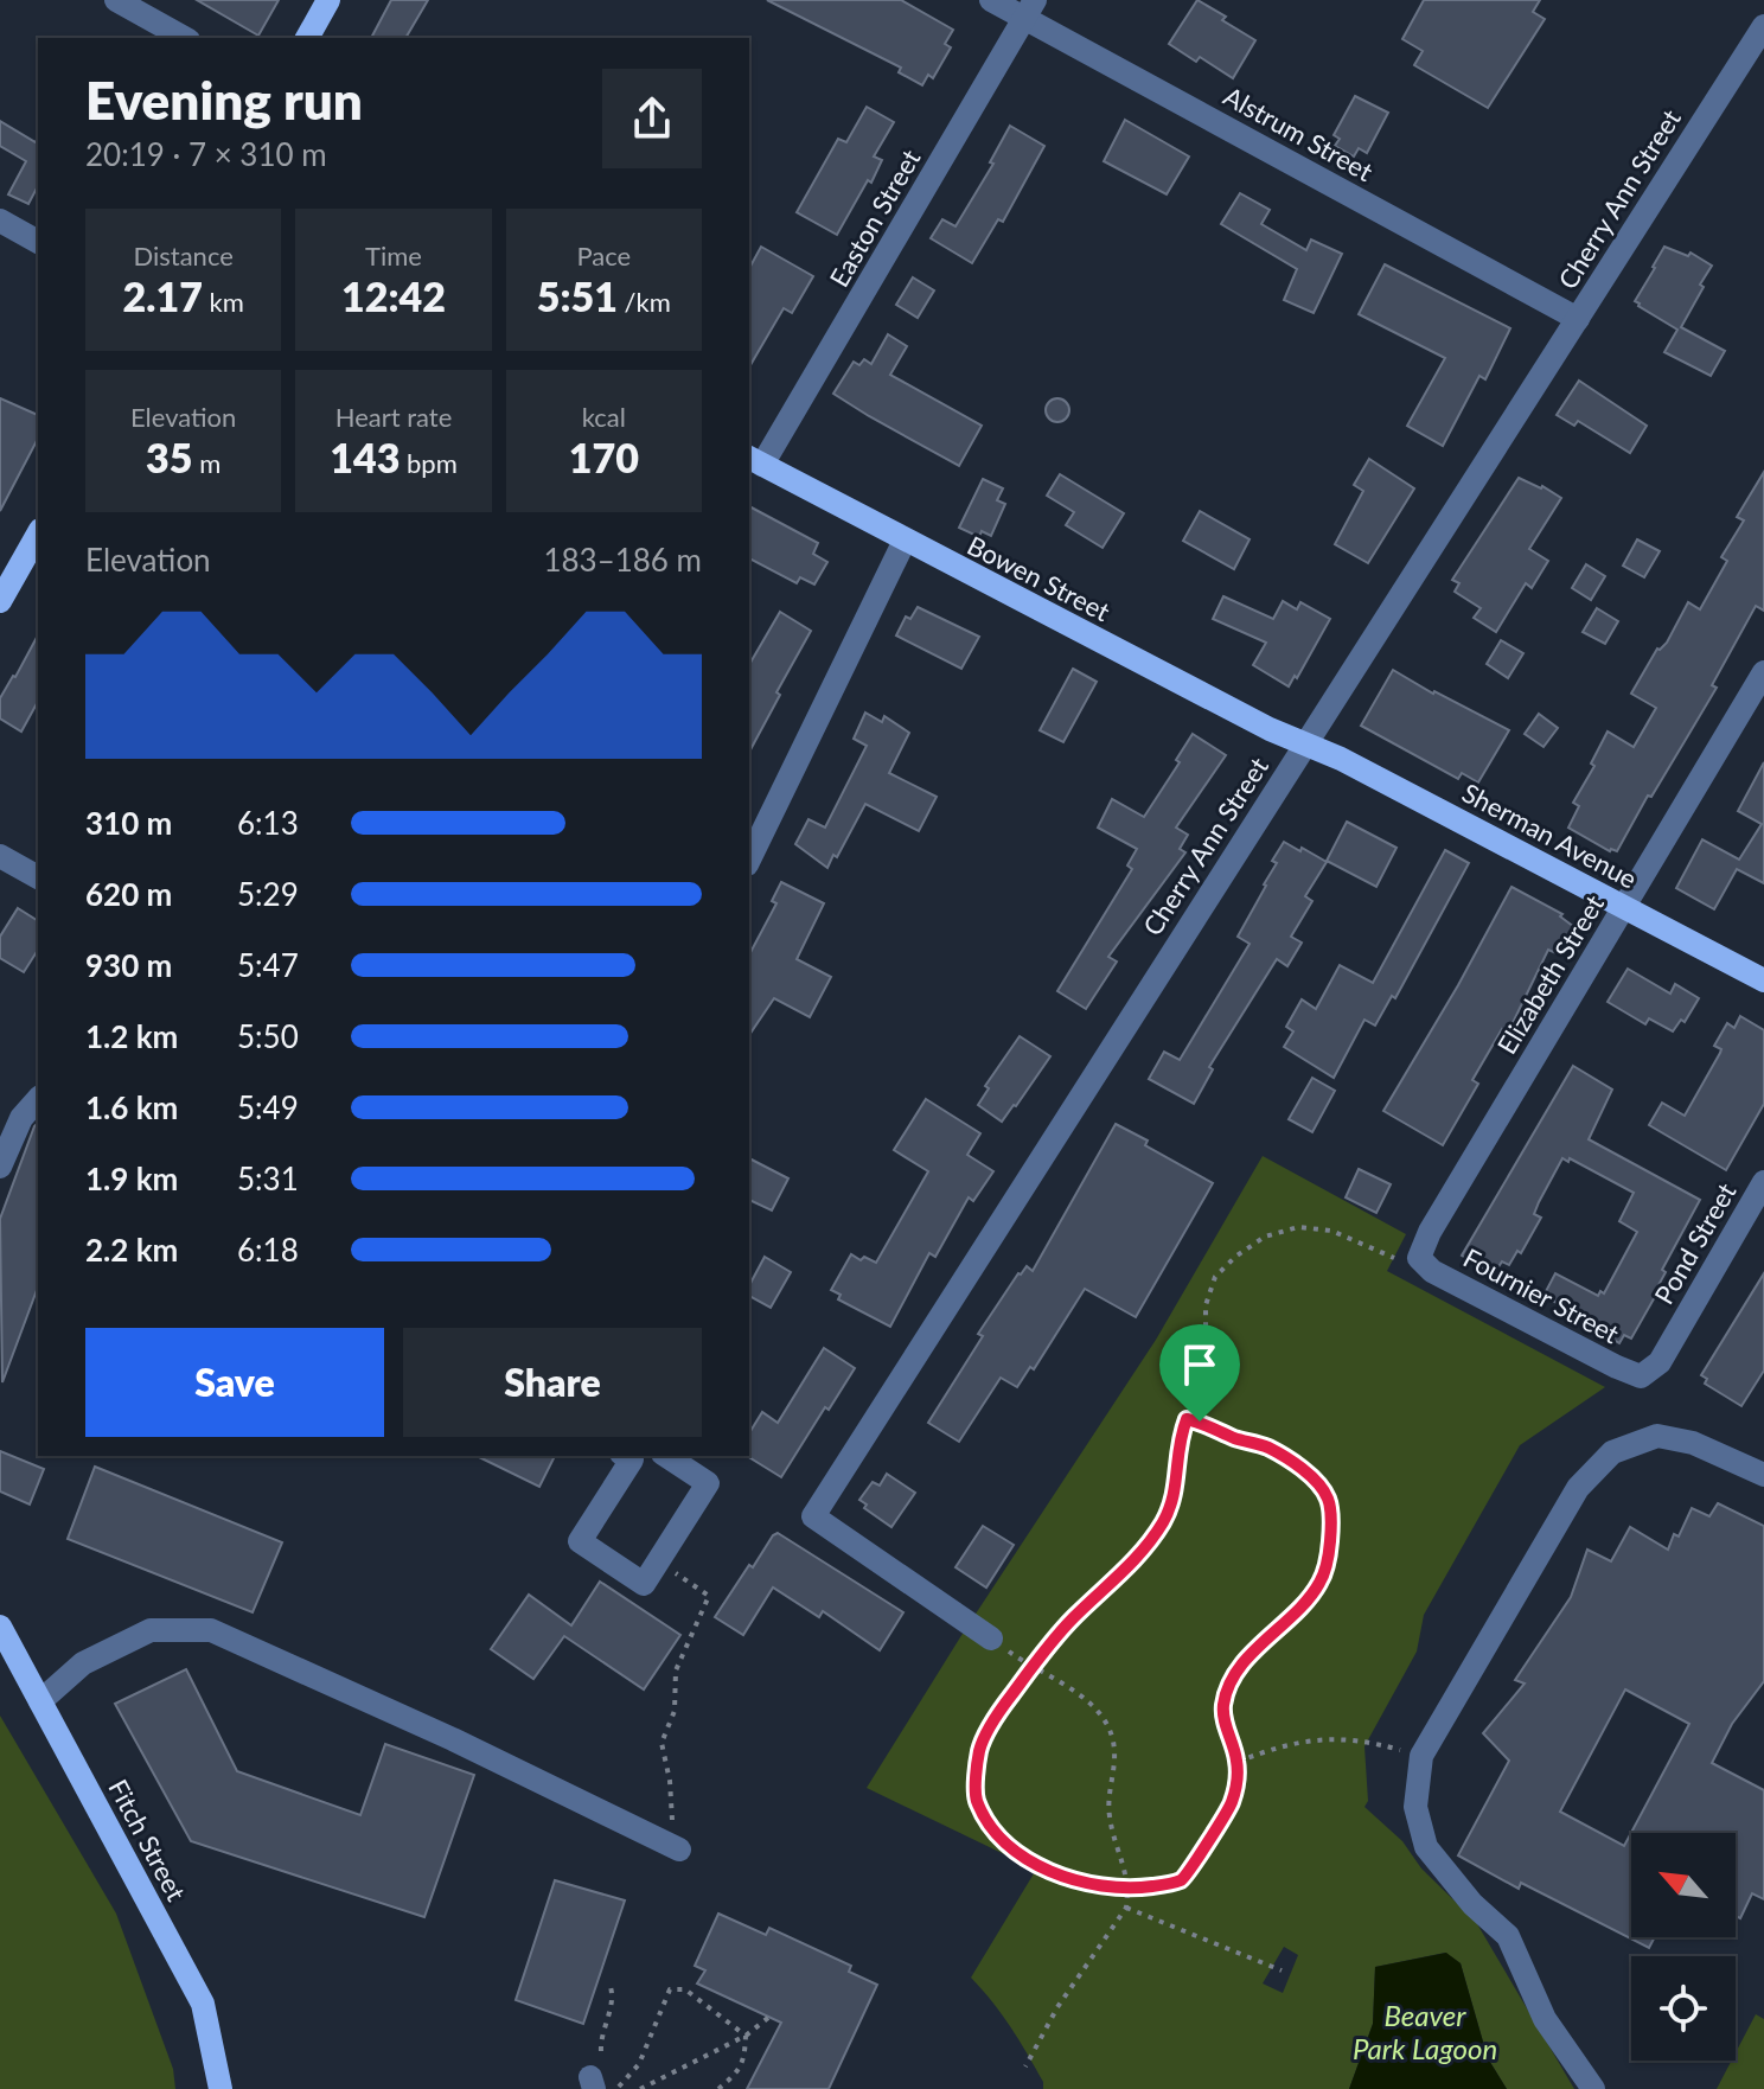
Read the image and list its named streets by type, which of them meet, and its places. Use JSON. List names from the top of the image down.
{
  "streets": {
    "main road": ["Bowen Street", "Sherman Avenue", "Fitch Street"],
    "street": [
      "Alstrum Street",
      "Cherry Ann Street",
      "Easton Street",
      "Elizabeth Street",
      "Pond Street",
      "Fournier Street"
    ]
  },
  "crossings": [
    ["Alstrum Street", "Cherry Ann Street"],
    ["Alstrum Street", "Easton Street"],
    ["Cherry Ann Street", "Bowen Street"],
    ["Cherry Ann Street", "Sherman Avenue"],
    ["Easton Street", "Bowen Street"],
    ["Bowen Street", "Sherman Avenue"],
    ["Sherman Avenue", "Elizabeth Street"],
    ["Elizabeth Street", "Fournier Street"],
    ["Pond Street", "Fournier Street"]
  ],
  "water": ["Beaver Park Lagoon"],
  "north": "top left",
  "page": {
    "heading": ["Evening run", "20:19 · 7 × 310 m"],
    "stats": [
      ["Distance", "2.17 km"],
      ["Time", "12:42"],
      ["Pace", "5:51 /km"],
      ["Elevation", "35 m"],
      ["Heart rate", "143 bpm"],
      ["kcal", "170"]
    ],
    "chart": ["Elevation", "183–186 m"],
    "list": [
      {
        "name": "310 m",
        "note": "6:13"
      },
      {
        "name": "620 m",
        "note": "5:29"
      },
      {
        "name": "930 m",
        "note": "5:47"
      },
      {
        "name": "1.2 km",
        "note": "5:50"
      },
      {
        "name": "1.6 km",
        "note": "5:49"
      },
      {
        "name": "1.9 km",
        "note": "5:31"
      },
      {
        "name": "2.2 km",
        "note": "6:18"
      }
    ],
    "buttons": ["Save", "Share"]
  }
}
